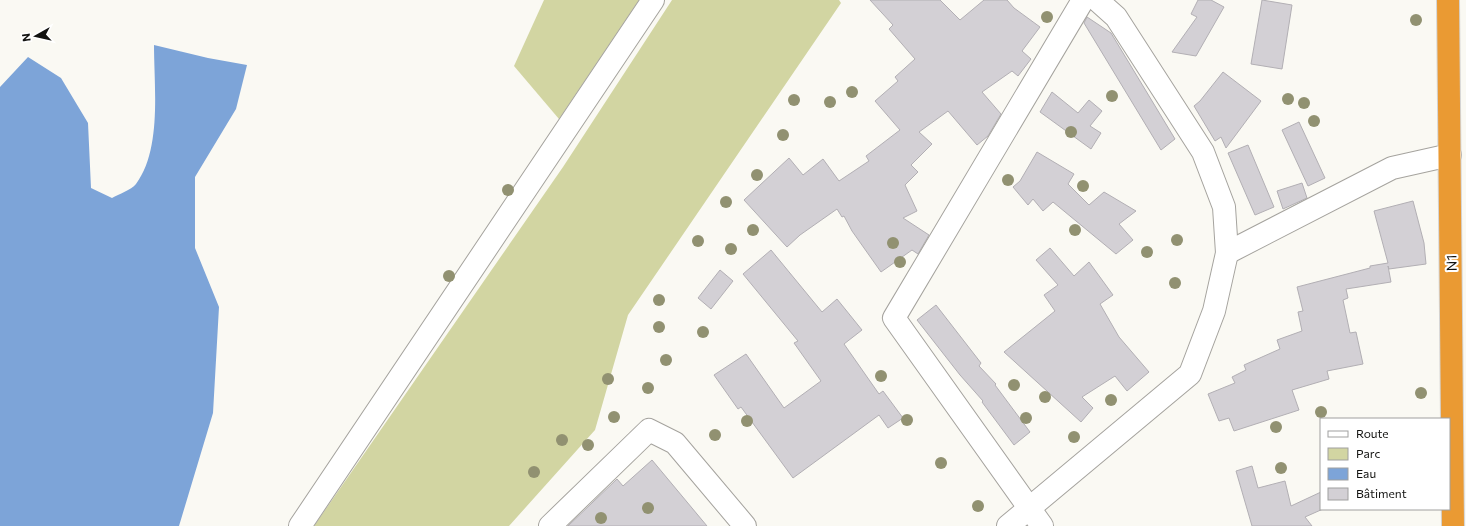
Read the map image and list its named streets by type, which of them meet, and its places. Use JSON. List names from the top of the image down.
{
  "streets": {
    "highway": ["N1"]
  },
  "legend": [
    "Route",
    "Parc",
    "Eau",
    "Bâtiment"
  ],
  "north": "left"
}
